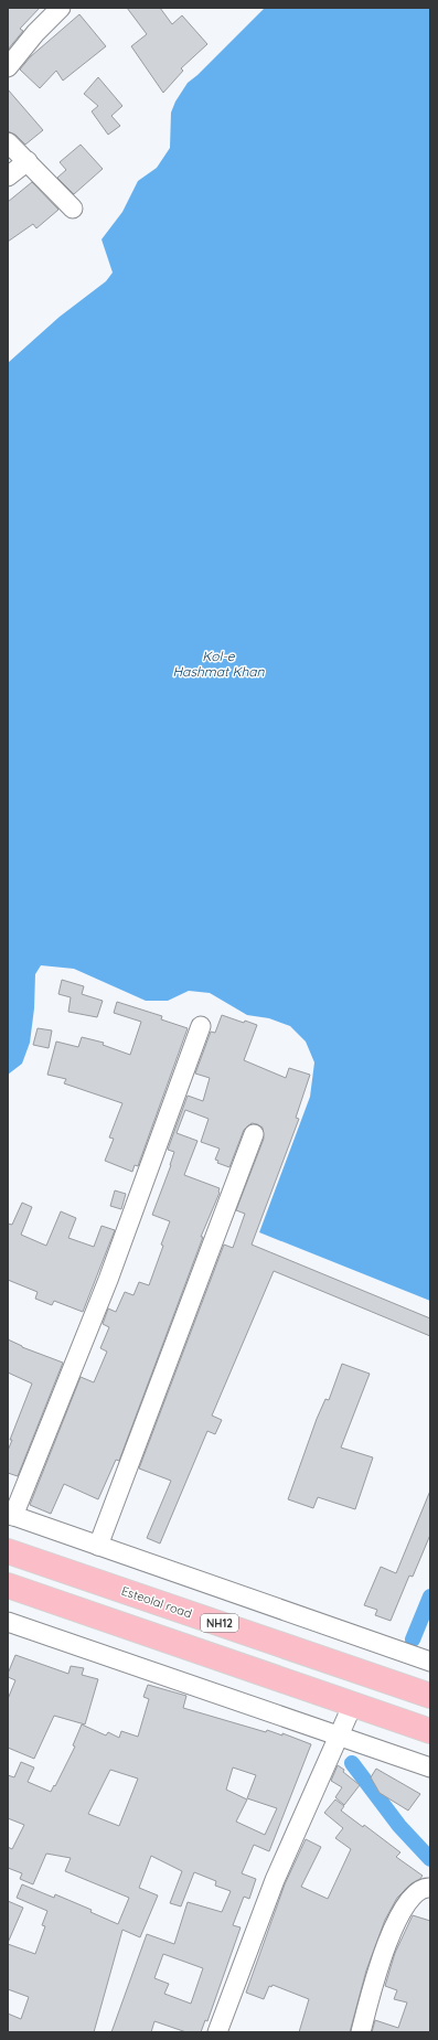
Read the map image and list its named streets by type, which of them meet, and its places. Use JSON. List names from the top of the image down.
{
  "streets": {
    "highway": ["Esteolal road", "NH12"]
  },
  "water": ["Kol-e Hashmat Khan"]
}
